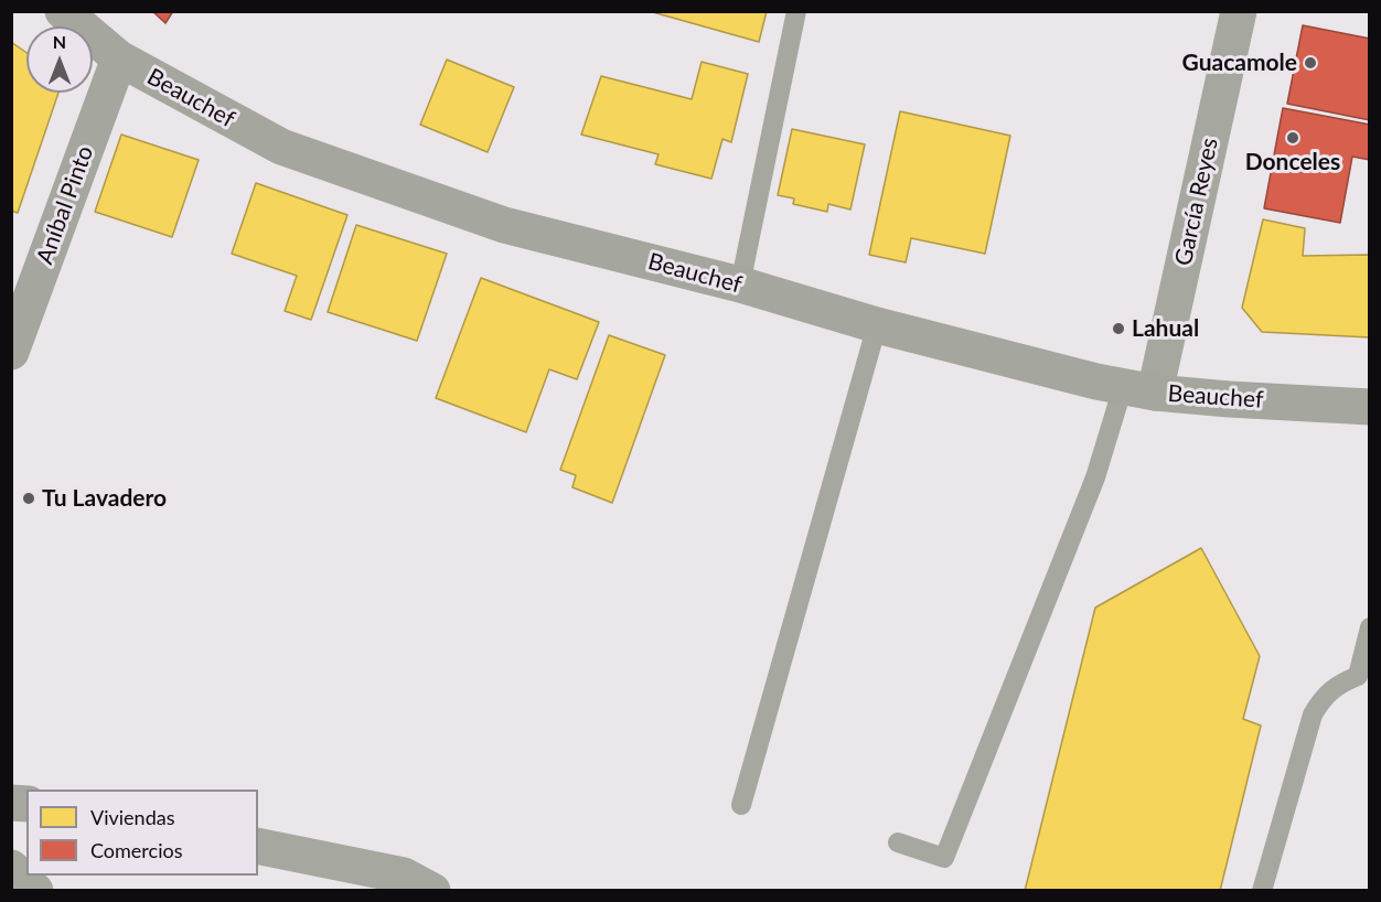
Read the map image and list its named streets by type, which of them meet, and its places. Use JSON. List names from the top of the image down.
{
  "streets": {
    "main road": ["Beauchef", "Aníbal Pinto"],
    "street": ["García Reyes"]
  },
  "crossings": [
    ["Beauchef", "García Reyes"],
    ["Beauchef", "Aníbal Pinto"]
  ],
  "places": [
    "Guacamole",
    "Donceles",
    "Lahual",
    "Tu Lavadero"
  ],
  "legend": ["Viviendas", "Comercios"],
  "north": "top"
}
